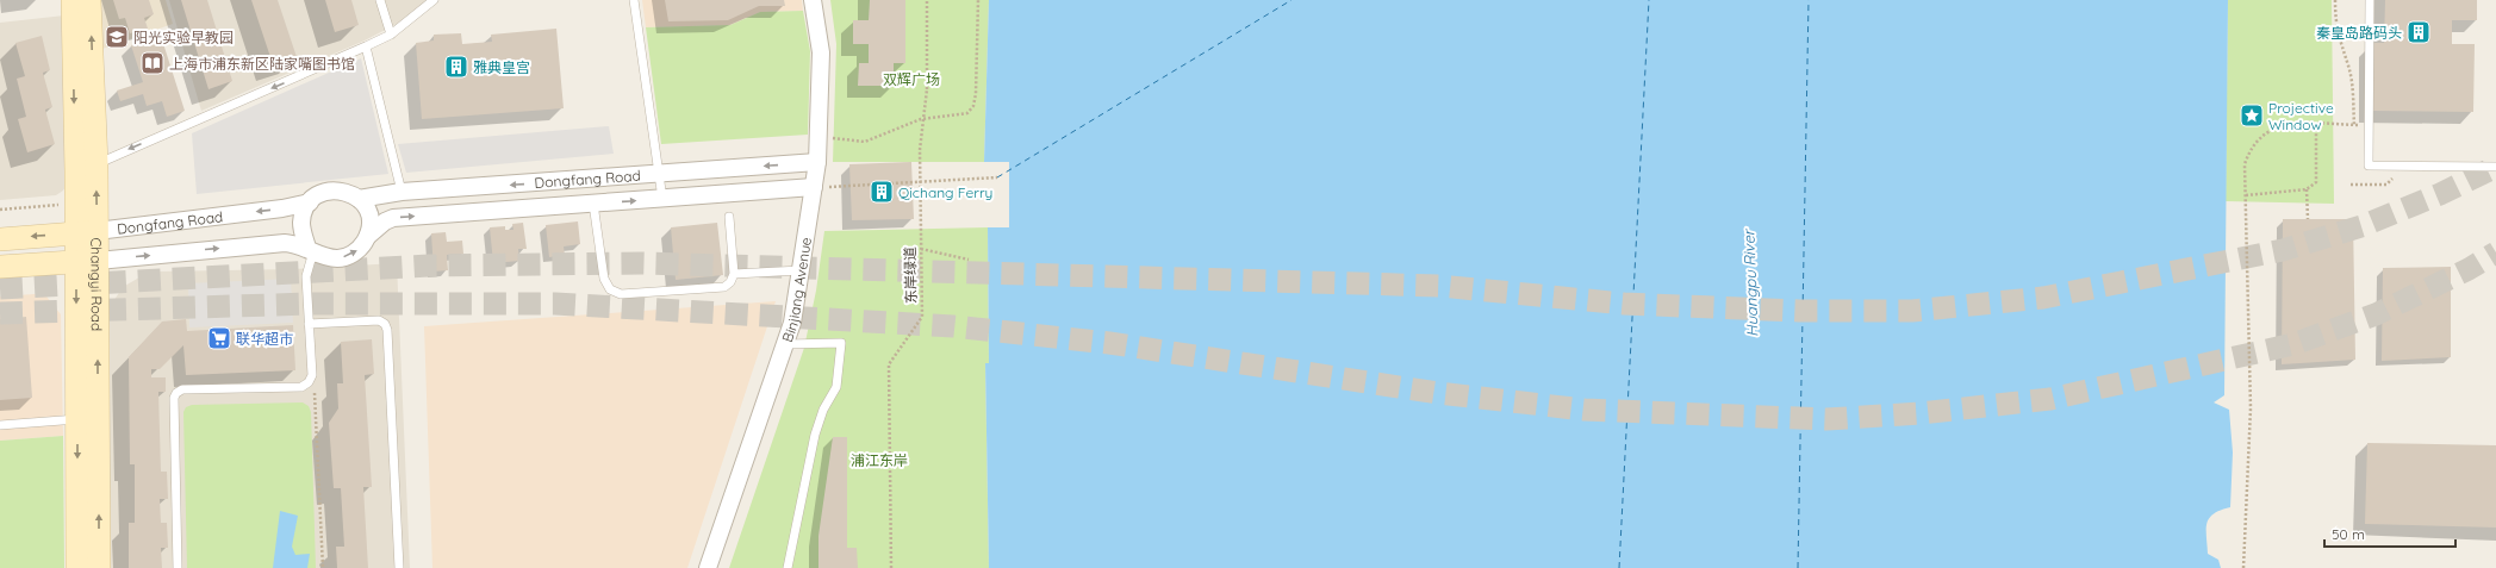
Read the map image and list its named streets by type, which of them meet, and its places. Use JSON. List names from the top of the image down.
{
  "streets": {
    "main road": ["Dongfang Road", "Changyi Road"],
    "street": ["Binjiang Avenue"],
    "path": ["东岸绿道"]
  },
  "crossings": [
    ["Dongfang Road", "Changyi Road"],
    ["Dongfang Road", "Binjiang Avenue"]
  ],
  "water": ["Huangpu River"],
  "parks": ["双辉广场", "浦江东岸"],
  "places": {
    "building": ["秦皇岛路码头", "雅典皇宫", "Qichang Ferry"],
    "school or university": ["阳光实验早教园"],
    "library": ["上海市浦东新区陆家嘴图书馆"],
    "place": ["Projective Window"],
    "supermarket": ["联华超市"]
  },
  "scale_bar": "50 m"
}
